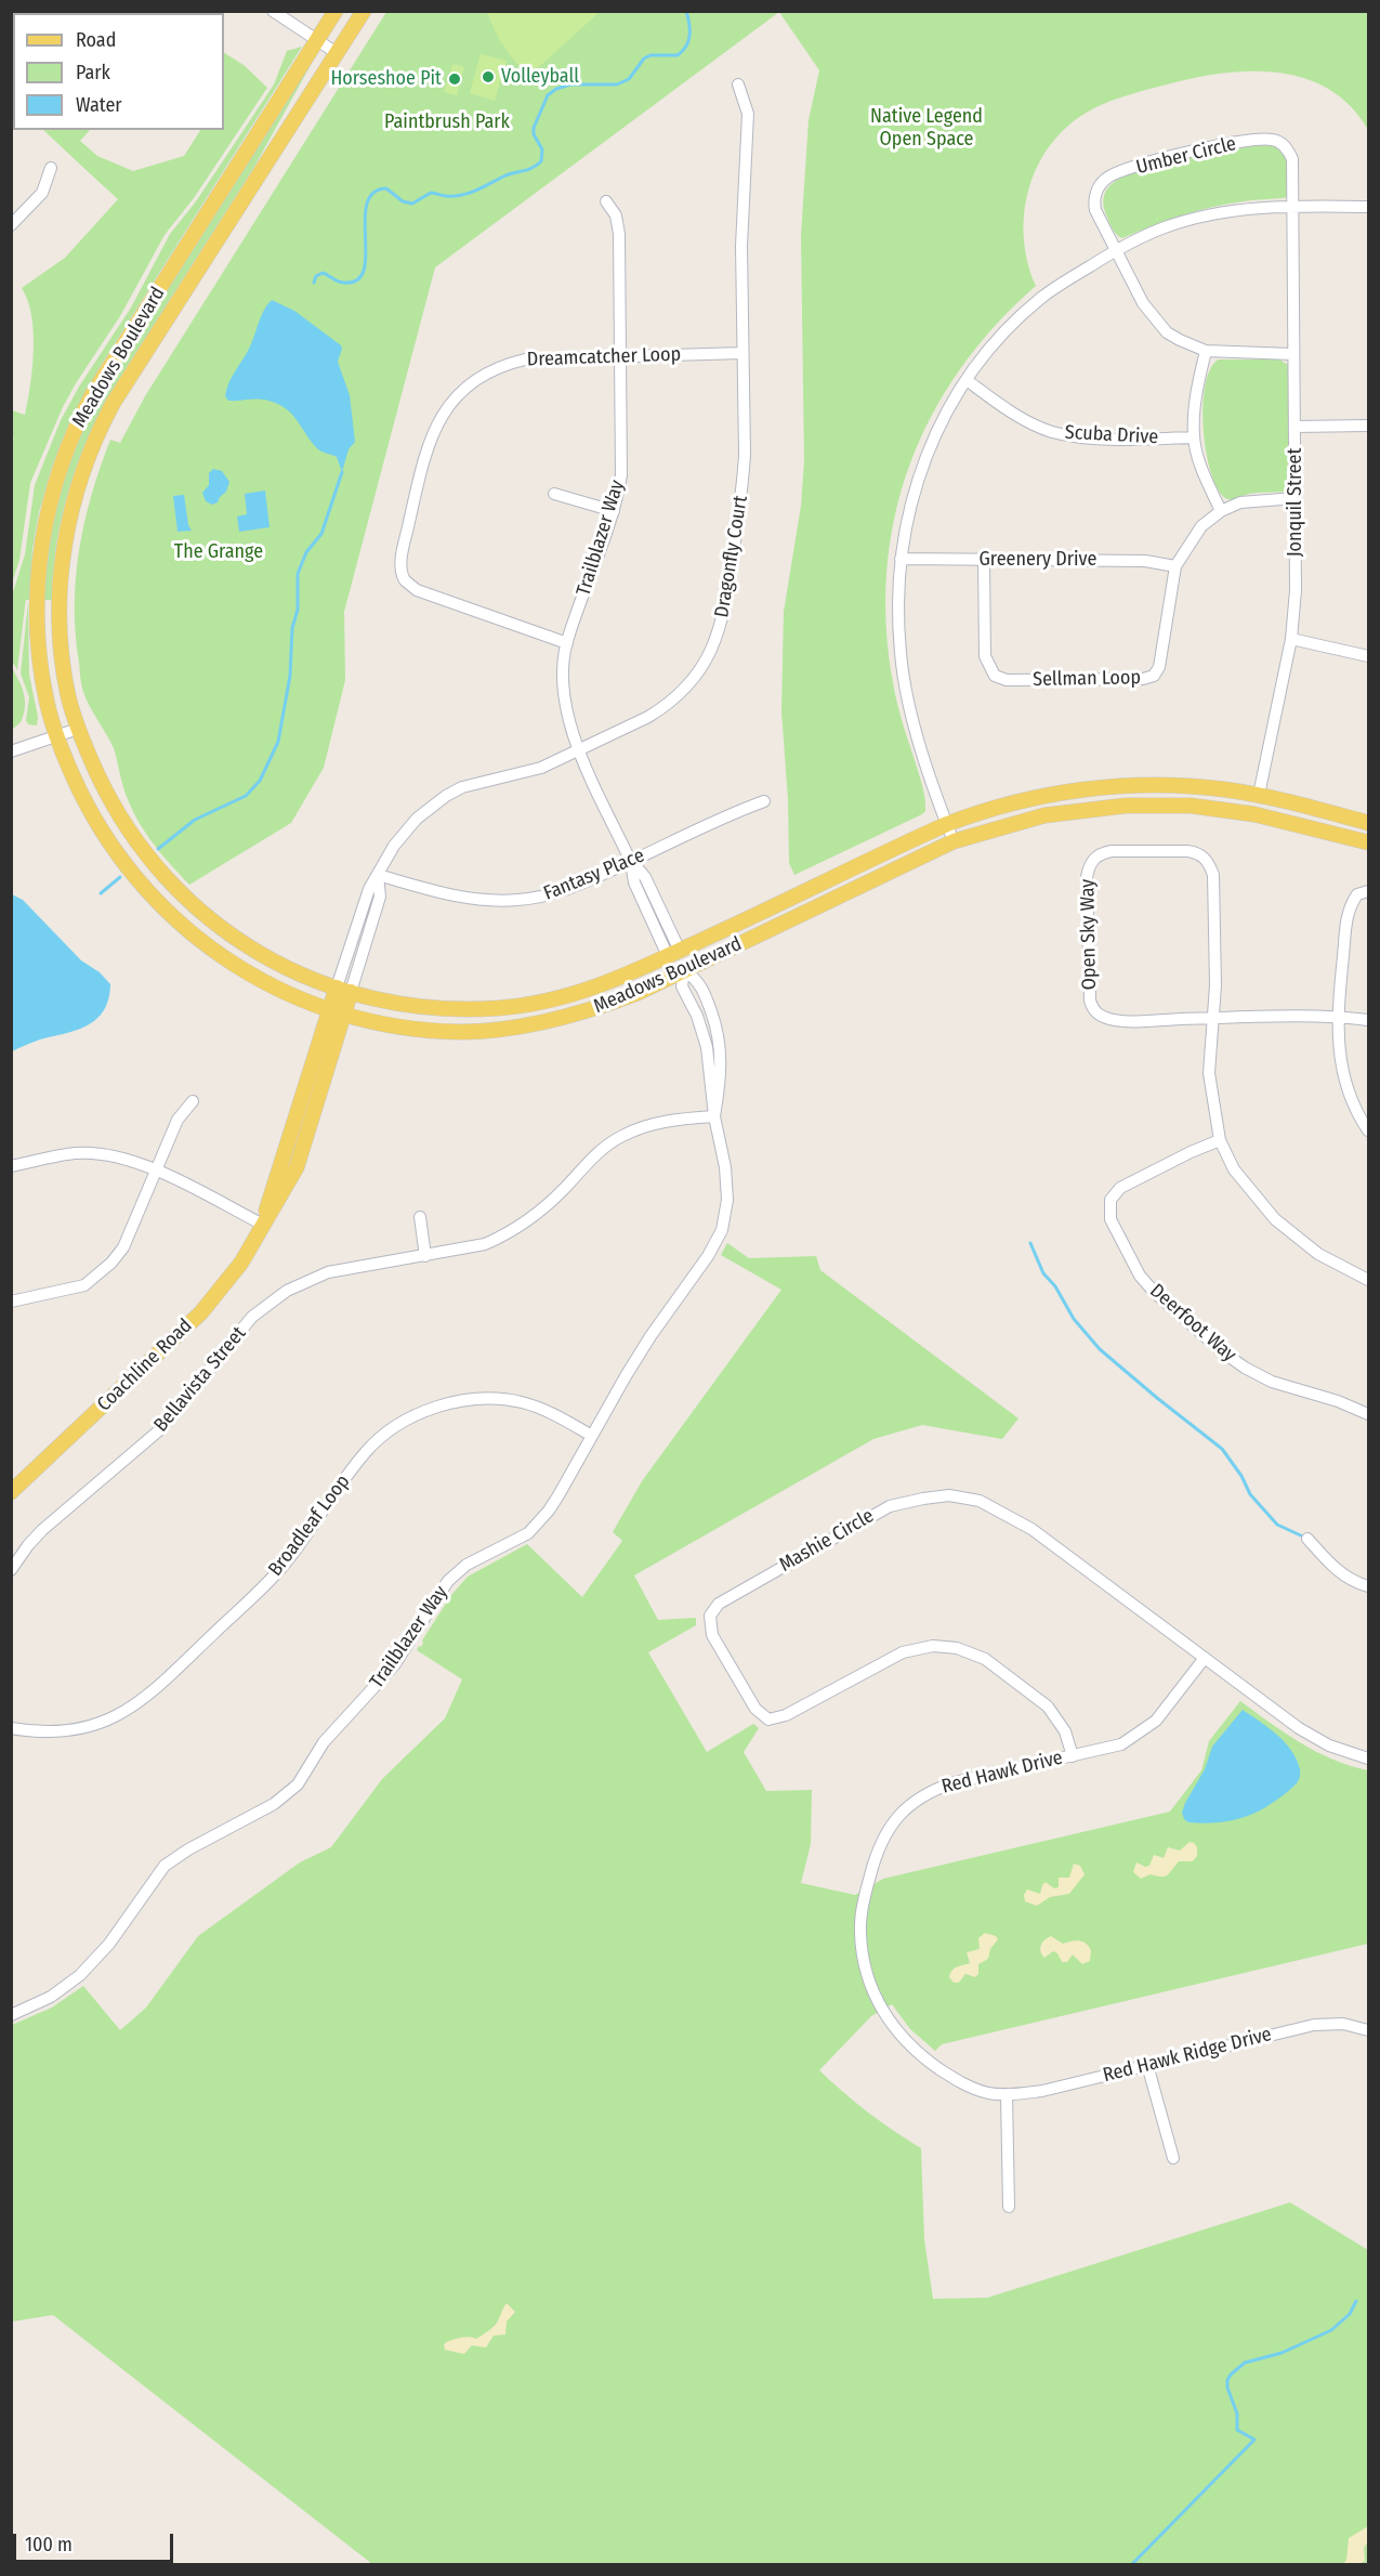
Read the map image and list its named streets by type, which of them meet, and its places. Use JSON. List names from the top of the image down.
{
  "streets": {
    "main road": ["Meadows Boulevard", "Coachline Road"],
    "street": [
      "Umber Circle",
      "Dreamcatcher Loop",
      "Scuba Drive",
      "Jonquil Street",
      "Trailblazer Way",
      "Dragonfly Court",
      "Greenery Drive",
      "Sellman Loop",
      "Fantasy Place",
      "Open Sky Way",
      "Deerfoot Way",
      "Bellavista Street",
      "Broadleaf Loop",
      "Mashie Circle",
      "Red Hawk Drive",
      "Red Hawk Ridge Drive"
    ]
  },
  "crossings": [
    ["Umber Circle", "Jonquil Street"],
    ["Meadows Boulevard", "Jonquil Street"],
    ["Meadows Boulevard", "Trailblazer Way"],
    ["Meadows Boulevard", "Coachline Road"],
    ["Dreamcatcher Loop", "Trailblazer Way"],
    ["Dreamcatcher Loop", "Dragonfly Court"],
    ["Jonquil Street", "Sellman Loop"],
    ["Trailblazer Way", "Dragonfly Court"],
    ["Trailblazer Way", "Fantasy Place"],
    ["Trailblazer Way", "Bellavista Street"],
    ["Trailblazer Way", "Broadleaf Loop"],
    ["Dragonfly Court", "Fantasy Place"],
    ["Greenery Drive", "Sellman Loop"],
    ["Mashie Circle", "Red Hawk Drive"],
    ["Red Hawk Drive", "Red Hawk Ridge Drive"]
  ],
  "parks": ["Native Legend Open Space", "Paintbrush Park", "The Grange"],
  "places": ["Volleyball", "Horseshoe Pit"],
  "legend": ["Road", "Park", "Water"],
  "scale_bar": "100 m"
}
